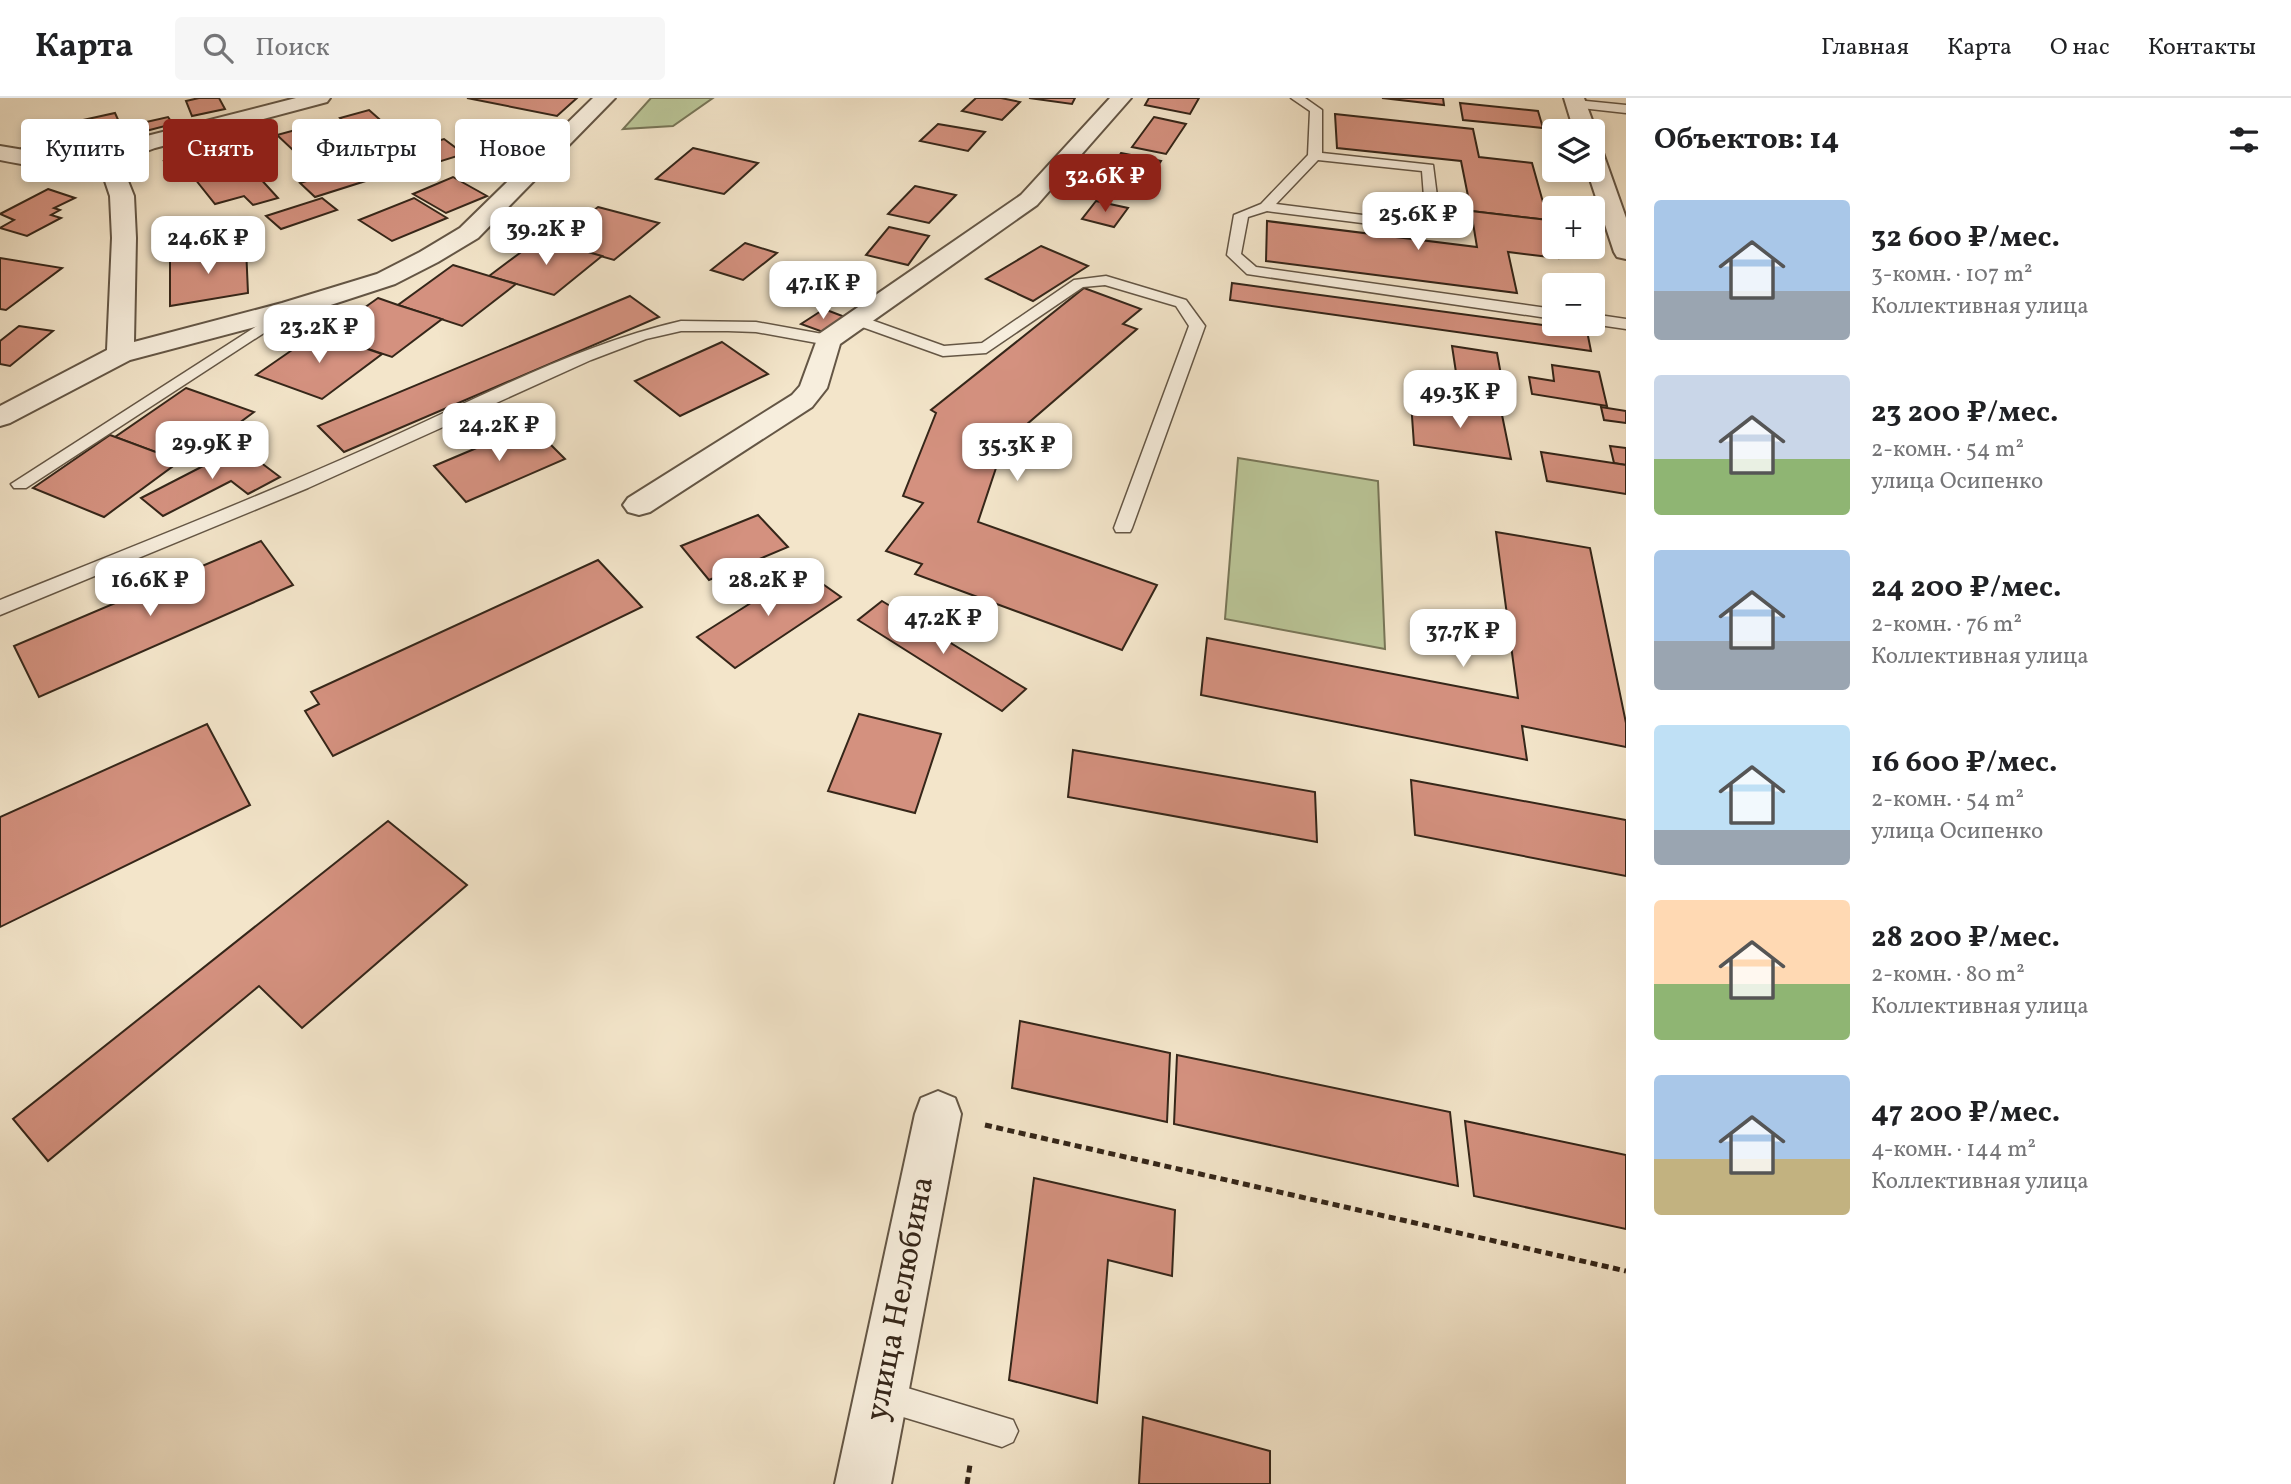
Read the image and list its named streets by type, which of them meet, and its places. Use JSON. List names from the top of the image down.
{
  "streets": {
    "street": ["улица Нелюбина"]
  },
  "page": {
    "header": "Карта",
    "search": "Поиск",
    "nav": [
      "Главная",
      "Карта",
      "О нас",
      "Контакты"
    ],
    "heading": "Объектов: 14",
    "map_buttons": ["+", "−"],
    "chip": [
      "Купить",
      "Снять",
      "Фильтры",
      "Новое"
    ],
    "price": [
      "32.6K ₽",
      "25.6K ₽",
      "39.2K ₽",
      "24.6K ₽",
      "47.1K ₽",
      "23.2K ₽",
      "49.3K ₽",
      "24.2K ₽",
      "29.9K ₽",
      "35.3K ₽",
      "16.6K ₽",
      "28.2K ₽",
      "47.2K ₽",
      "37.7K ₽"
    ],
    "list": [
      {
        "name": "32 600 ₽/мес.",
        "note": "3-комн. · 107 m² · Коллективная улица"
      },
      {
        "name": "23 200 ₽/мес.",
        "note": "2-комн. · 54 m² · улица Осипенко"
      },
      {
        "name": "24 200 ₽/мес.",
        "note": "2-комн. · 76 m² · Коллективная улица"
      },
      {
        "name": "16 600 ₽/мес.",
        "note": "2-комн. · 54 m² · улица Осипенко"
      },
      {
        "name": "28 200 ₽/мес.",
        "note": "2-комн. · 80 m² · Коллективная улица"
      },
      {
        "name": "47 200 ₽/мес.",
        "note": "4-комн. · 144 m² · Коллективная улица"
      }
    ]
  }
}
